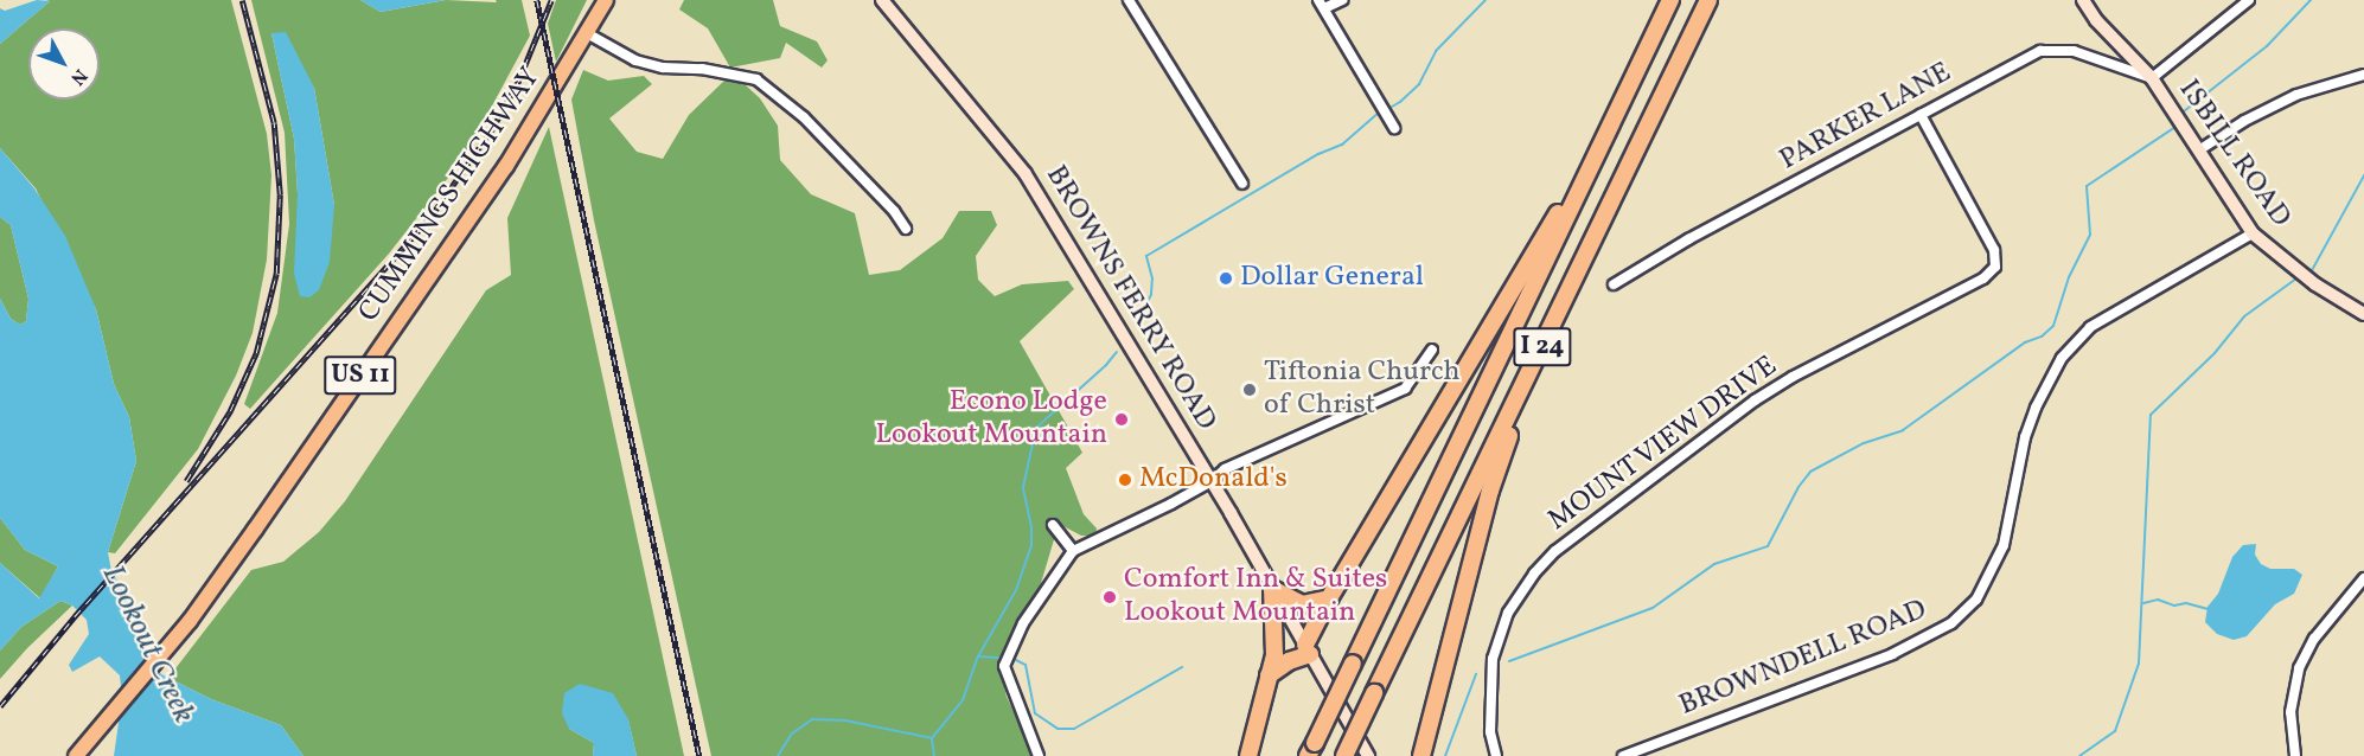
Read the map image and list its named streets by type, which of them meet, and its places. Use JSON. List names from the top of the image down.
{
  "streets": {
    "highway": ["I 24"],
    "main road": ["CUMMINGS HIGHWAY", "US 11"],
    "street": [
      "PARKER LANE",
      "ISBILL ROAD",
      "BROWNS FERRY ROAD",
      "MOUNT VIEW DRIVE",
      "BROWNDELL ROAD"
    ]
  },
  "crossings": [
    ["PARKER LANE", "ISBILL ROAD"],
    ["PARKER LANE", "MOUNT VIEW DRIVE"],
    ["ISBILL ROAD", "BROWNDELL ROAD"]
  ],
  "water": ["Lookout Creek"],
  "places": [
    "Dollar General",
    "Tiftonia Church of Christ",
    "Econo Lodge Lookout Mountain",
    "McDonald's",
    "Comfort Inn & Suites Lookout Mountain"
  ],
  "north": "bottom right"
}
